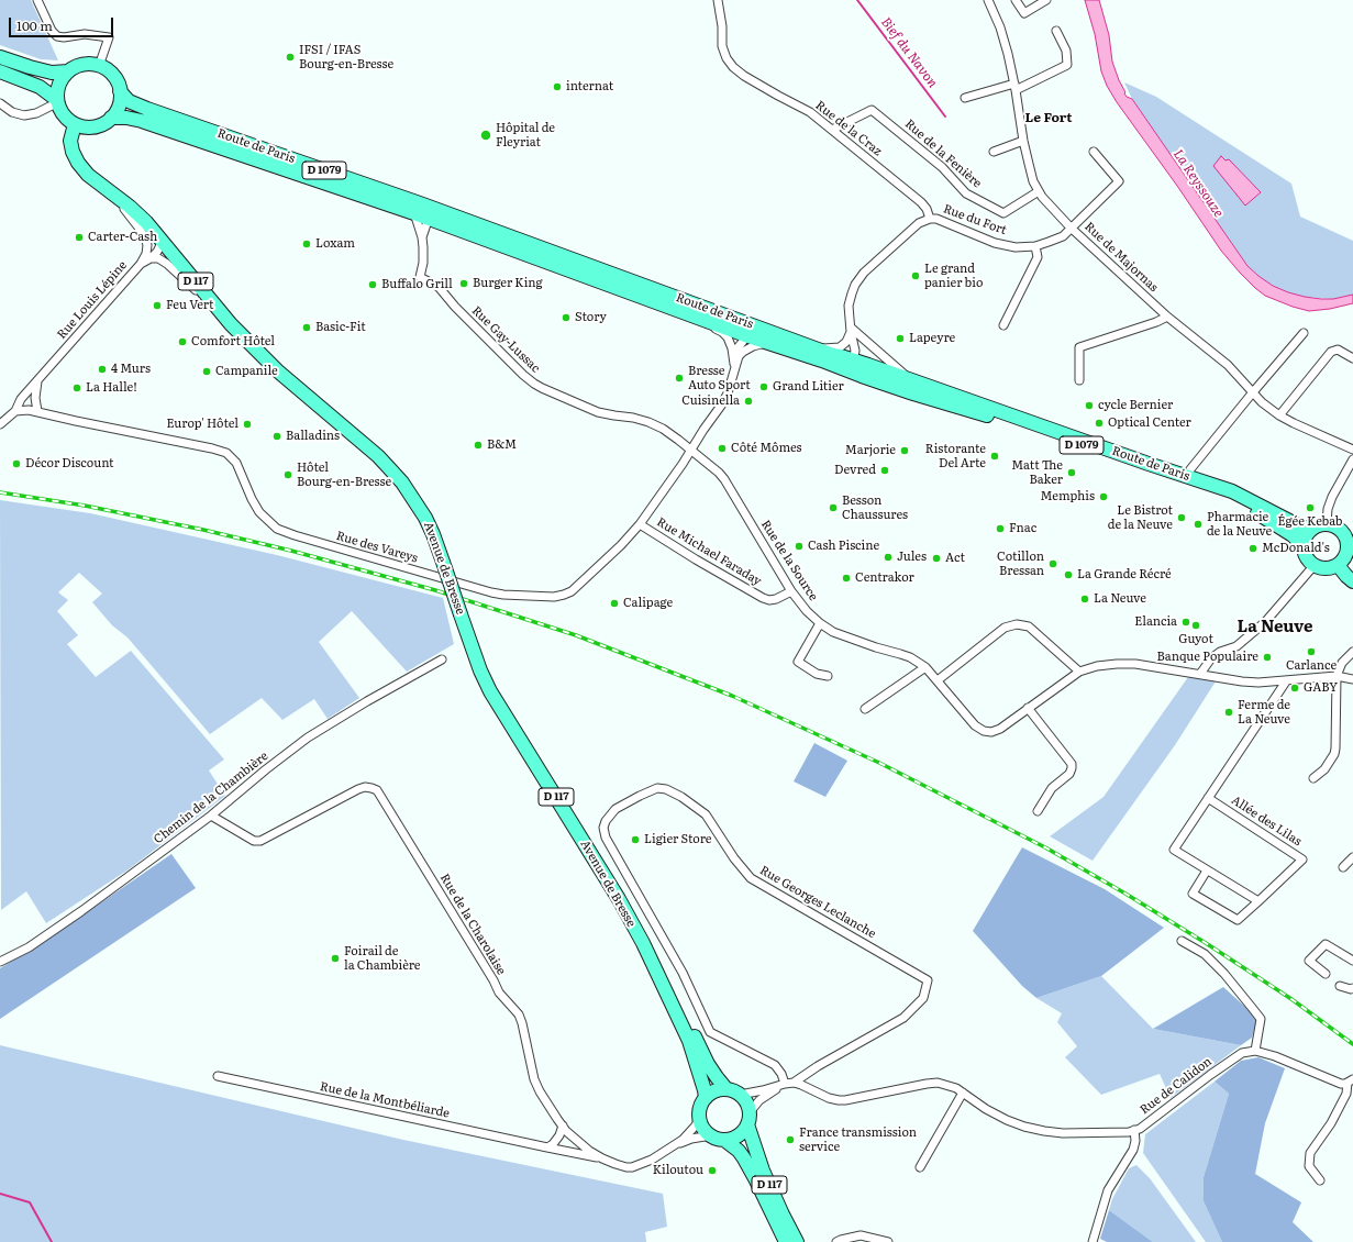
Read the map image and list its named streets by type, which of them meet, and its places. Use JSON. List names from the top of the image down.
{
  "streets": {
    "main road": [
      "Route de Paris",
      "D 1079",
      "D 117",
      "Avenue de Bresse"
    ],
    "street": [
      "Rue de la Craz",
      "Rue de la Fenière",
      "Rue du Fort",
      "Rue de Majornas",
      "Rue Louis Lépine",
      "Rue Gay-Lussac",
      "Rue des Vareys",
      "Rue Michael Faraday",
      "Rue de la Source",
      "Chemin de la Chambière",
      "Allée des Lilas",
      "Rue Georges Leclanche",
      "Rue de la Charolaise",
      "Rue de Calidon",
      "Rue de la Montbéliarde"
    ]
  },
  "crossings": [
    ["Rue de la Craz", "Rue de la Fenière"],
    ["Rue de la Craz", "Rue du Fort"],
    ["Route de Paris", "Rue du Fort"],
    ["Route de Paris", "Rue Gay-Lussac"],
    ["Route de Paris", "Rue des Vareys"],
    ["Route de Paris", "Avenue de Bresse"],
    ["Rue de la Fenière", "Rue de Majornas"],
    ["Rue du Fort", "Rue de Majornas"],
    ["D 117", "Avenue de Bresse"],
    ["D 117", "Rue de Calidon"],
    ["Rue Louis Lépine", "Rue des Vareys"],
    ["Rue Gay-Lussac", "Rue des Vareys"],
    ["Rue Gay-Lussac", "Rue de la Source"],
    ["Rue des Vareys", "Rue Michael Faraday"],
    ["Rue des Vareys", "Rue de la Source"],
    ["Rue Michael Faraday", "Rue de la Source"],
    ["Avenue de Bresse", "Rue de Calidon"],
    ["Chemin de la Chambière", "Rue de la Charolaise"],
    ["Rue Georges Leclanche", "Rue de Calidon"],
    ["Rue de la Charolaise", "Rue de la Montbéliarde"]
  ],
  "districts": ["Le Fort", "La Neuve"],
  "water": ["Bief du Navon", "La Reyssouze"],
  "places": [
    "IFSI / IFAS Bourg-en-Bresse",
    "internat",
    "Hôpital de Fleyriat",
    "Carter-Cash",
    "Loxam",
    "Le grand panier bio",
    "Burger King",
    "Buffalo Grill",
    "Feu Vert",
    "Story",
    "Basic-Fit",
    "Lapeyre",
    "Comfort Hôtel",
    "4 Murs",
    "Campanile",
    "Bresse Auto Sport",
    "Grand Litier",
    "La Halle!",
    "Cuisinella",
    "cycle Bernier",
    "Optical Center",
    "Europ' Hôtel",
    "Balladins",
    "B&M",
    "Côté Mômes",
    "Marjorie",
    "Ristorante Del Arte",
    "Décor Discount",
    "Devred",
    "Matt The Baker",
    "Hôtel Bourg-en-Bresse",
    "Memphis",
    "Besson Chaussures",
    "Égée Kebab",
    "Le Bistrot de la Neuve",
    "Pharmacie de la Neuve",
    "Fnac",
    "Cash Piscine",
    "McDonald's",
    "Jules",
    "Act",
    "Cotillon Bressan",
    "La Grande Récré",
    "Centrakor",
    "La Neuve",
    "Calipage",
    "Elancia",
    "Guyot",
    "Carlance",
    "Banque Populaire",
    "GABY",
    "Ferme de La Neuve",
    "Ligier Store",
    "Foirail de la Chambière",
    "France transmission service",
    "Kiloutou"
  ],
  "scale_bar": "100 m"
}
